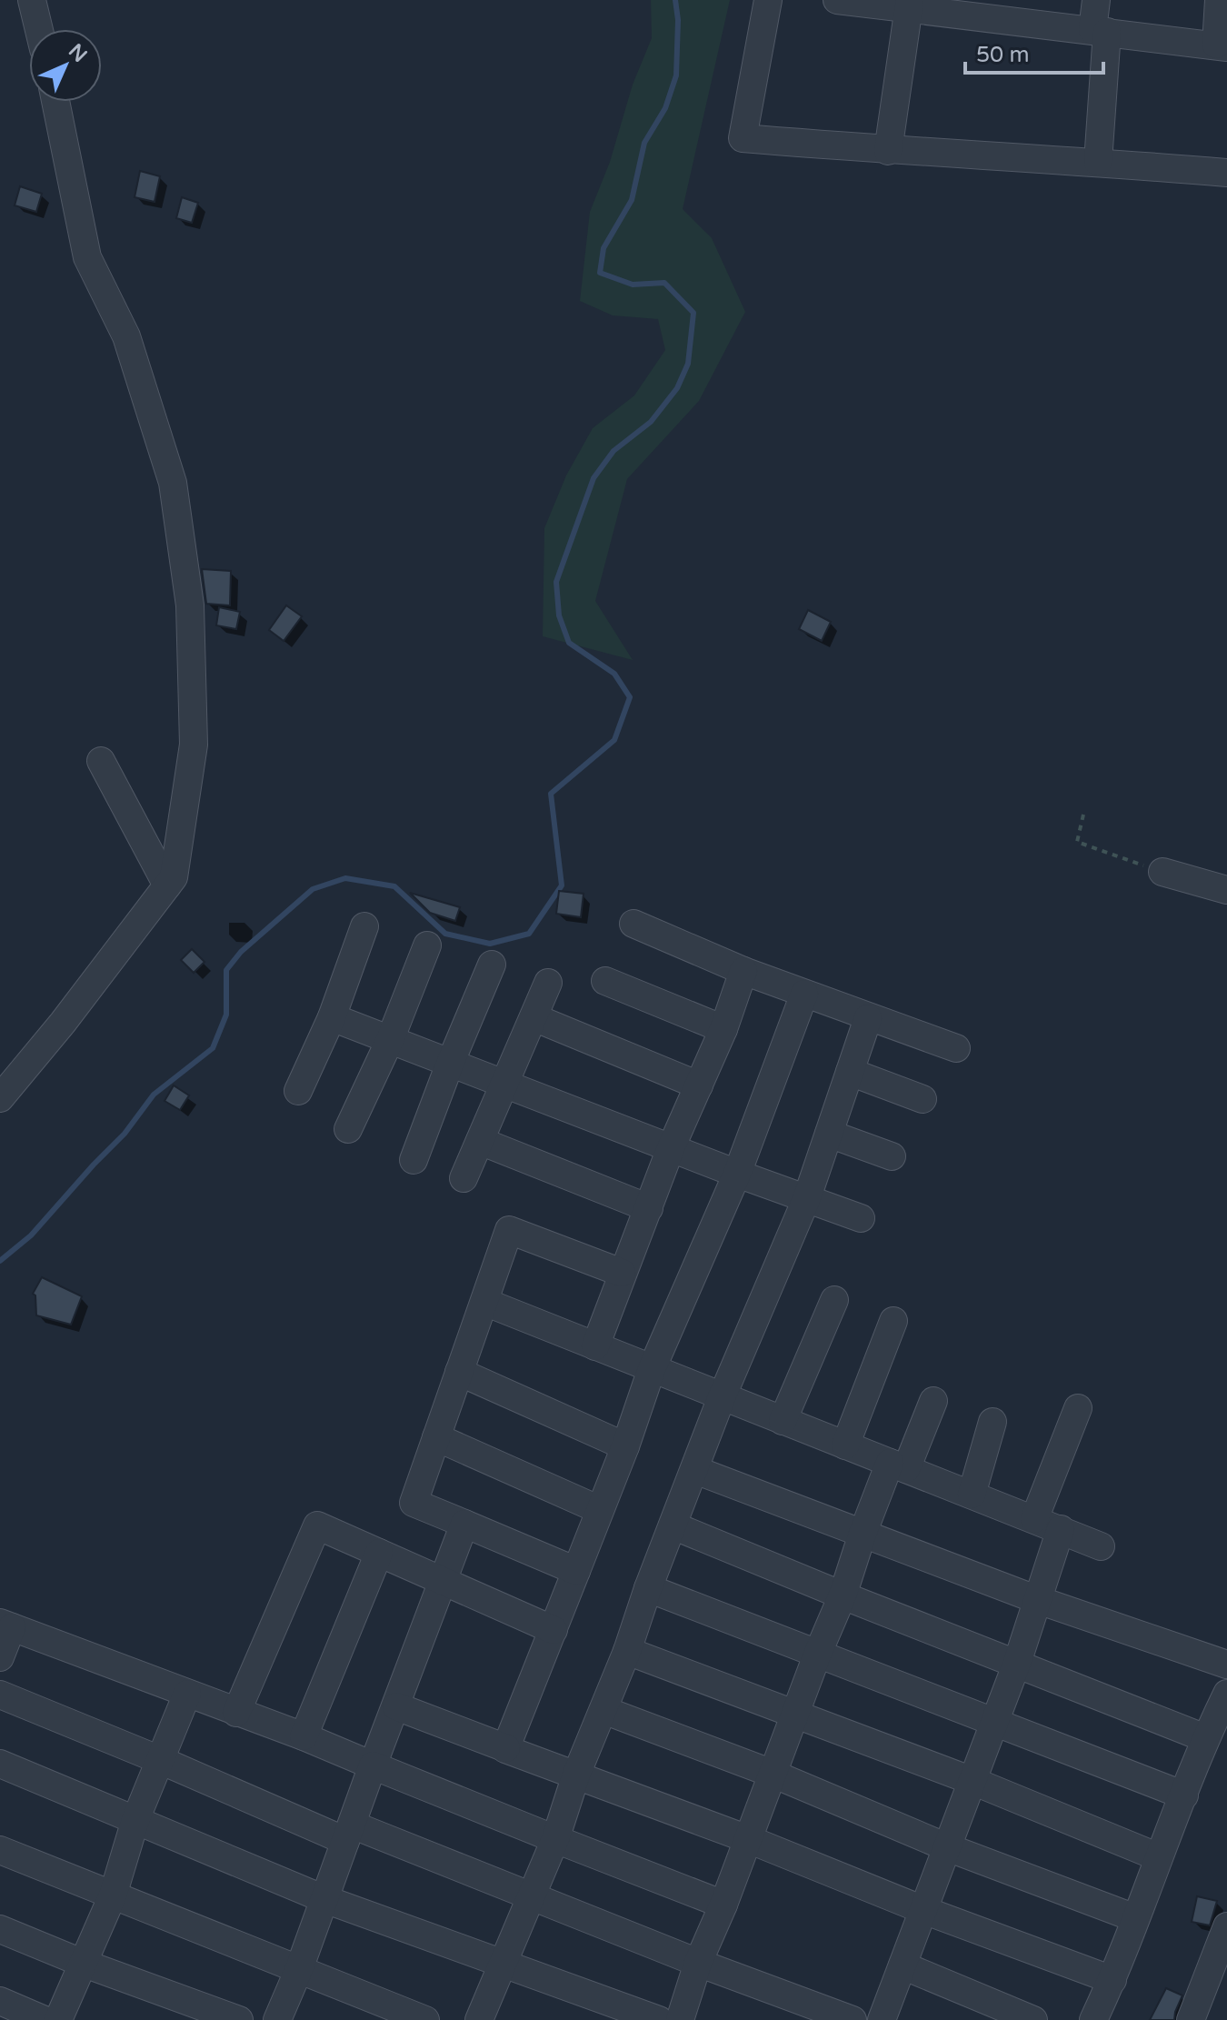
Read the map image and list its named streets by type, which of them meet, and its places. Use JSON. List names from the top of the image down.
{
  "scale_bar": "50 m",
  "north": "top right"
}
